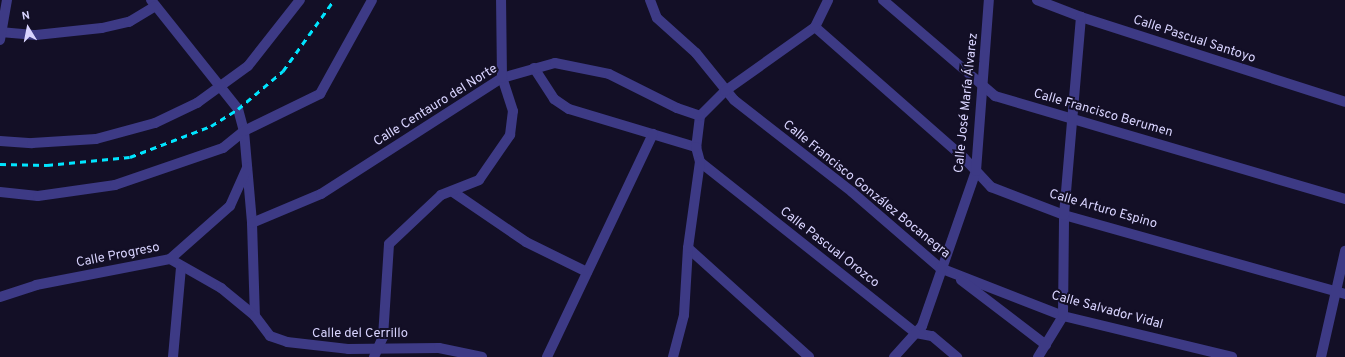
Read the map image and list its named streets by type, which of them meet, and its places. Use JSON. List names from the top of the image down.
{
  "streets": {
    "street": [
      "Calle Pascual Santoyo",
      "Calle José María Álvarez",
      "Calle Centauro del Norte",
      "Calle Francisco Berumen",
      "Calle Francisco González Bocanegra",
      "Calle Arturo Espino",
      "Calle Pascual Orozco",
      "Calle Progreso",
      "Calle Salvador Vidal",
      "Calle del Cerrillo"
    ]
  },
  "crossings": [
    ["Calle José María Álvarez", "Calle Francisco Berumen"],
    ["Calle José María Álvarez", "Calle Francisco González Bocanegra"],
    ["Calle José María Álvarez", "Calle Arturo Espino"],
    ["Calle José María Álvarez", "Calle Pascual Orozco"],
    ["Calle Francisco González Bocanegra", "Calle Salvador Vidal"],
    ["Calle Progreso", "Calle del Cerrillo"]
  ],
  "north": "top"
}
